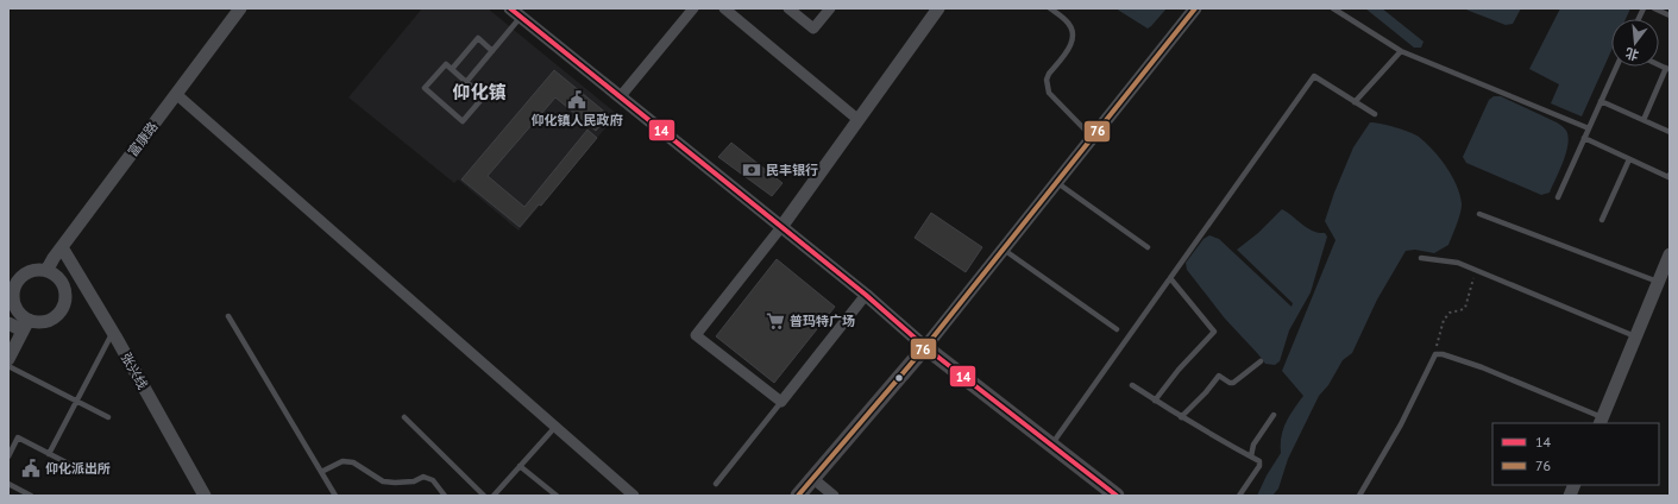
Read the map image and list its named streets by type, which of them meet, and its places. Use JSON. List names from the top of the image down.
{
  "streets": {
    "street": ["富康路", "张兴线"]
  },
  "crossings": [
    ["富康路", "张兴线"]
  ],
  "districts": ["仰化镇"],
  "places": {
    "public building": ["仰化镇人民政府", "仰化派出所"],
    "bank": ["民丰银行"],
    "supermarket": ["普玛特广场"]
  },
  "lines": ["transit line 14", "transit line 76"],
  "legend": ["14", "76"],
  "north": "bottom"
}
